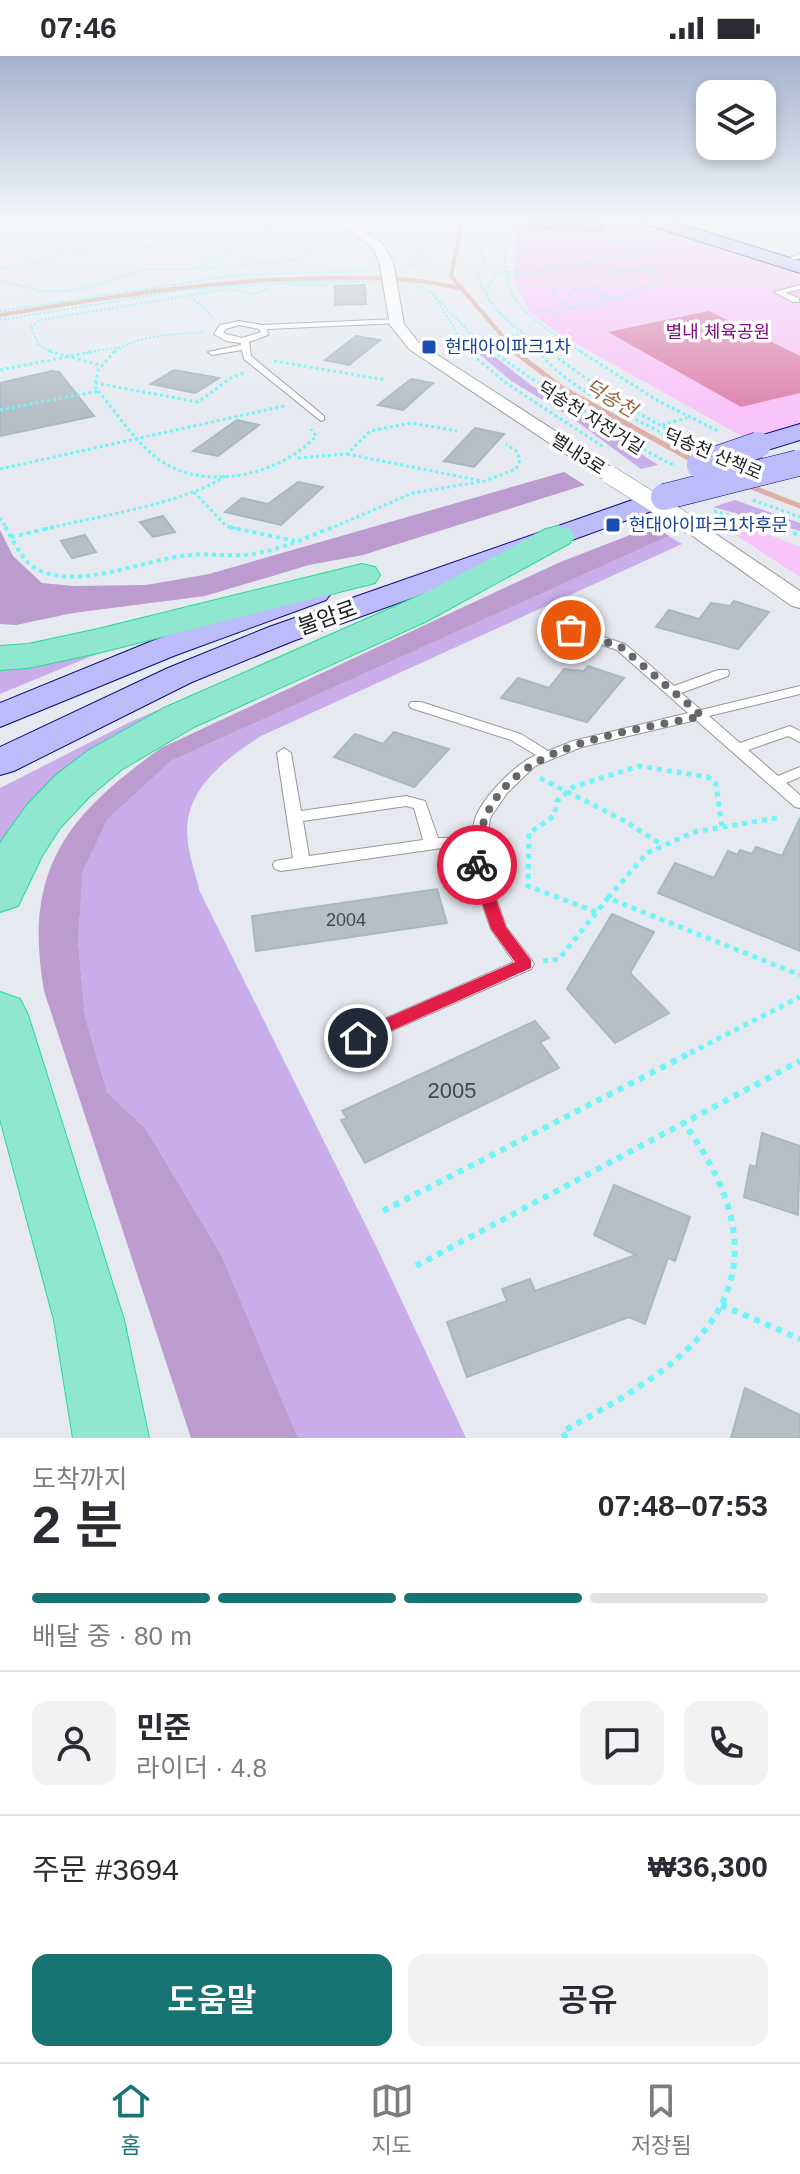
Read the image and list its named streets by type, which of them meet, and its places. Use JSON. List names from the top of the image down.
{
  "streets": {
    "street": ["별내3로", "불암로"],
    "path": ["덕송천 자전거길", "덕송천 산책로"]
  },
  "water": ["덕송천"],
  "parks": ["별내 체육공원"],
  "places": {
    "transit": ["현대아이파크1차", "현대아이파크1차후문"]
  },
  "house_numbers": ["2004", "2005"],
  "page": {
    "status": "07:46",
    "heading": ["2 분", "도착까지", "07:48–07:53"],
    "panel": [
      "민준",
      "라이더 · 4.8",
      "주문 #3694",
      "₩36,300"
    ],
    "bar": "배달 중 · 80 m",
    "buttons": ["도움말", "공유"],
    "tabs": ["홈", "지도", "저장됨"]
  }
}
